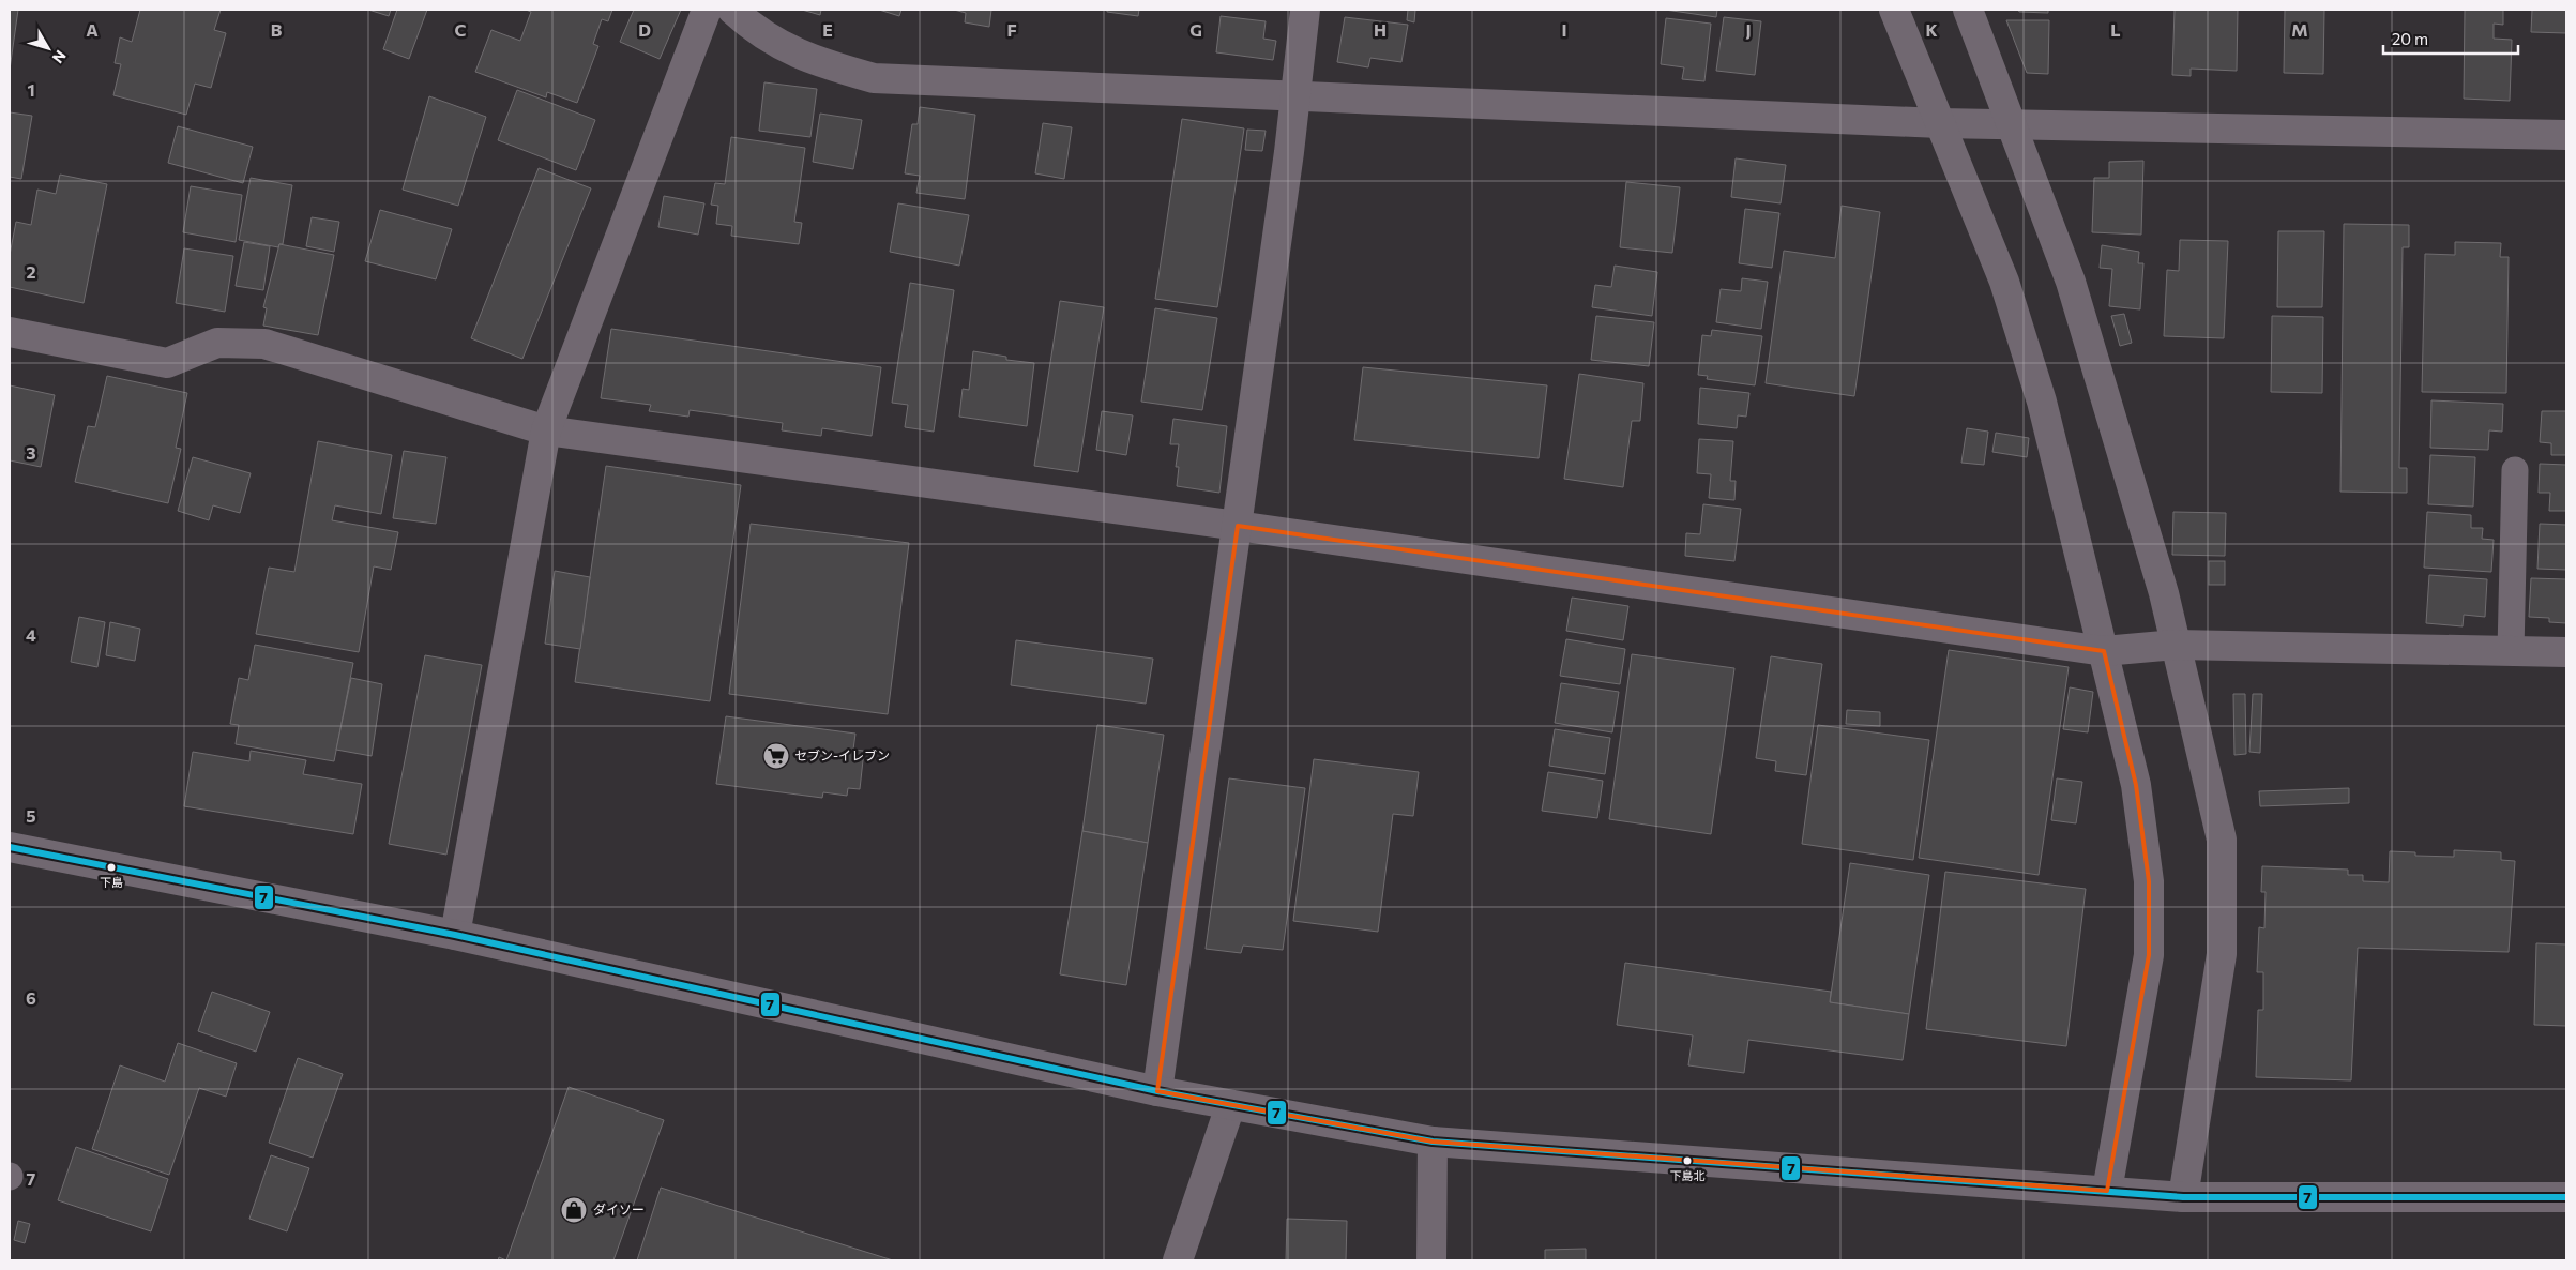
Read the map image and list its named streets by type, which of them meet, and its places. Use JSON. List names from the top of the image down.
{
  "places": {
    "supermarket": ["セブン-イレブン"],
    "other": ["下島", "下島北"],
    "shop": ["ダイソー"]
  },
  "lines": ["transit line 7"],
  "scale_bar": "20 m",
  "north": "bottom right",
  "grid": {
    "columns": [
      "A",
      "B",
      "C",
      "D",
      "E",
      "F",
      "G",
      "H",
      "I",
      "J",
      "K",
      "L",
      "M"
    ],
    "rows": [
      "1",
      "2",
      "3",
      "4",
      "5",
      "6",
      "7"
    ]
  }
}
